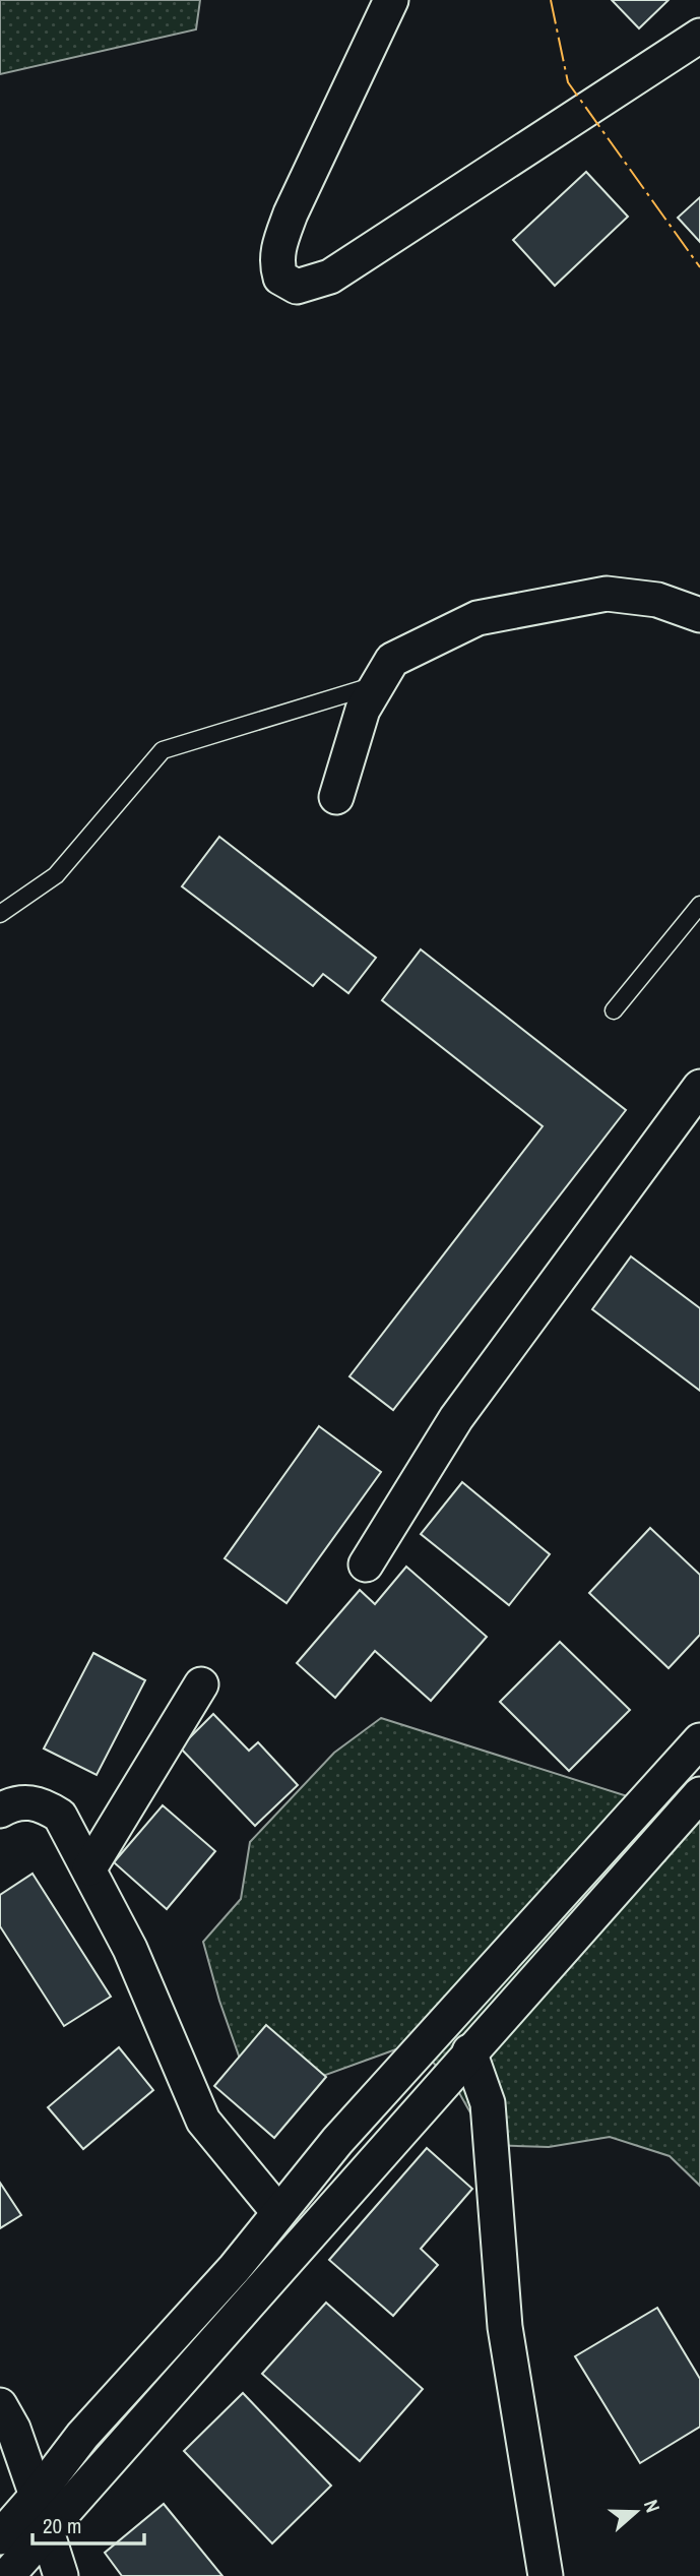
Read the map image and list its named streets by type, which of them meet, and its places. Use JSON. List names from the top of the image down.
{
  "scale_bar": "20 m",
  "north": "right"
}
